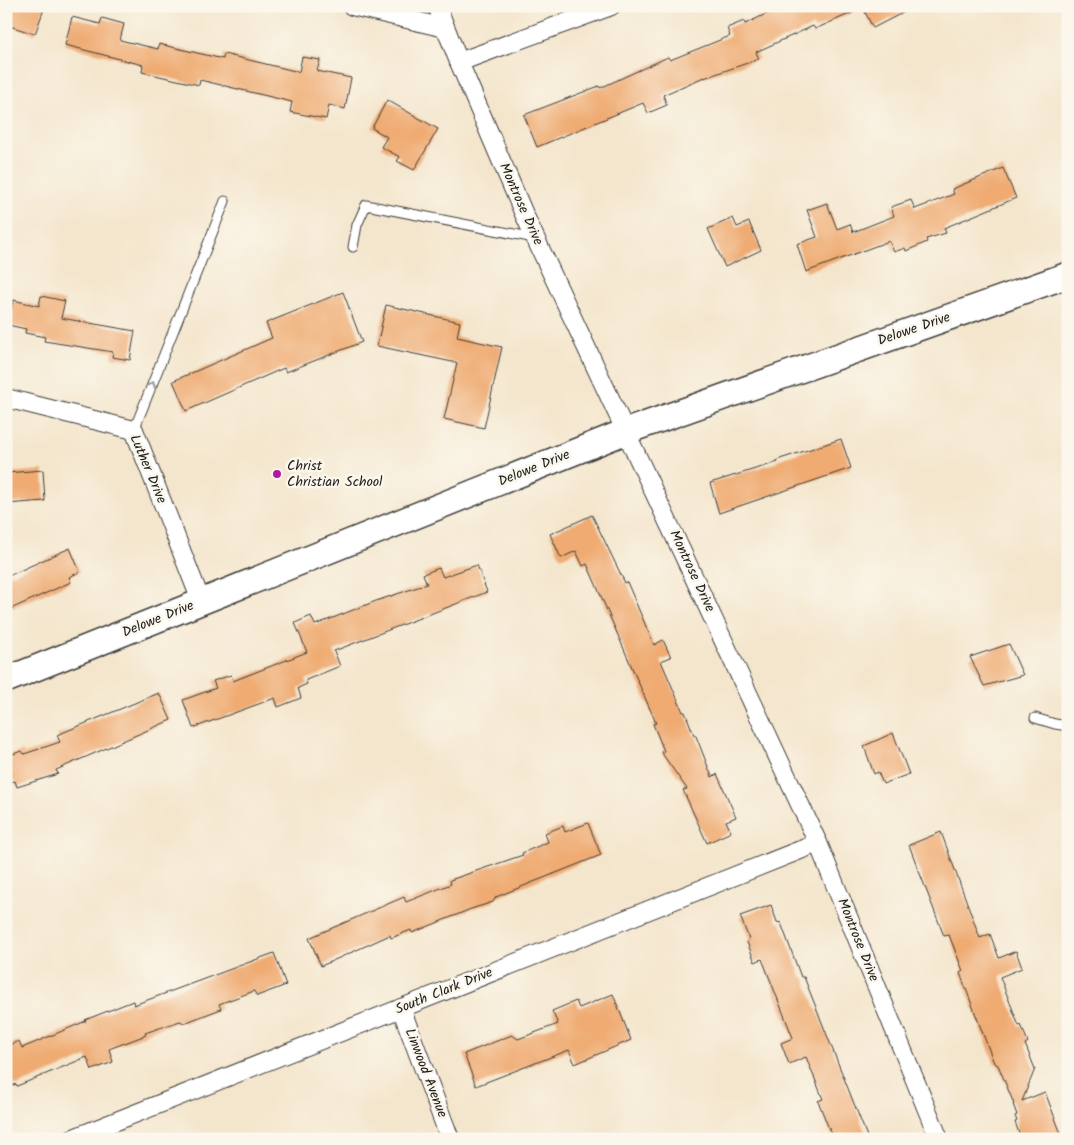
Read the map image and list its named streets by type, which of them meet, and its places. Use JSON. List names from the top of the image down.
{
  "streets": {
    "street": [
      "Montrose Drive",
      "Delowe Drive",
      "Luther Drive",
      "South Clark Drive",
      "Linwood Avenue"
    ]
  },
  "crossings": [
    ["Montrose Drive", "Delowe Drive"],
    ["Montrose Drive", "South Clark Drive"],
    ["Delowe Drive", "Luther Drive"],
    ["South Clark Drive", "Linwood Avenue"]
  ],
  "places": ["Christ Christian School"]
}
